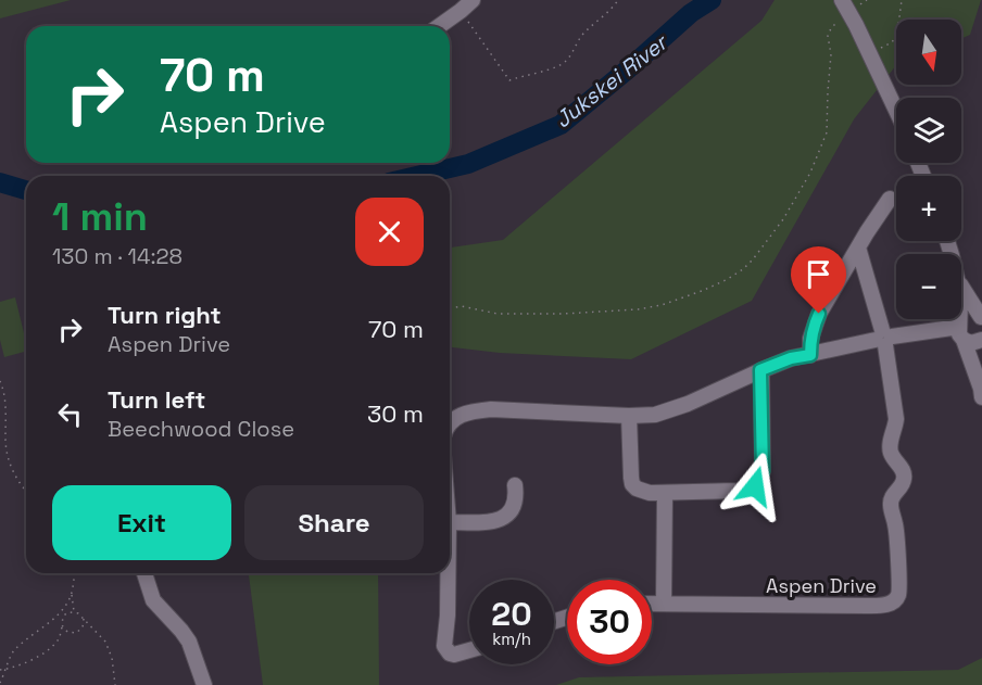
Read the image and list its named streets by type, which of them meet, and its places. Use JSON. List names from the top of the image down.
{
  "streets": {
    "street": ["Aspen Drive"]
  },
  "water": ["Jukskei River"],
  "north": "bottom",
  "page": {
    "map_buttons": ["+", "−"],
    "turn": ["70 m", "Aspen Drive"],
    "heading": ["1 min", "130 m · 14:28"],
    "list": [
      {
        "name": "Turn right",
        "note": "Aspen Drive",
        "value": "70 m"
      },
      {
        "name": "Turn left",
        "note": "Beechwood Close",
        "value": "30 m"
      }
    ],
    "buttons": ["Exit", "Share"],
    "speed": "20 km/h",
    "limit": "30"
  }
}
